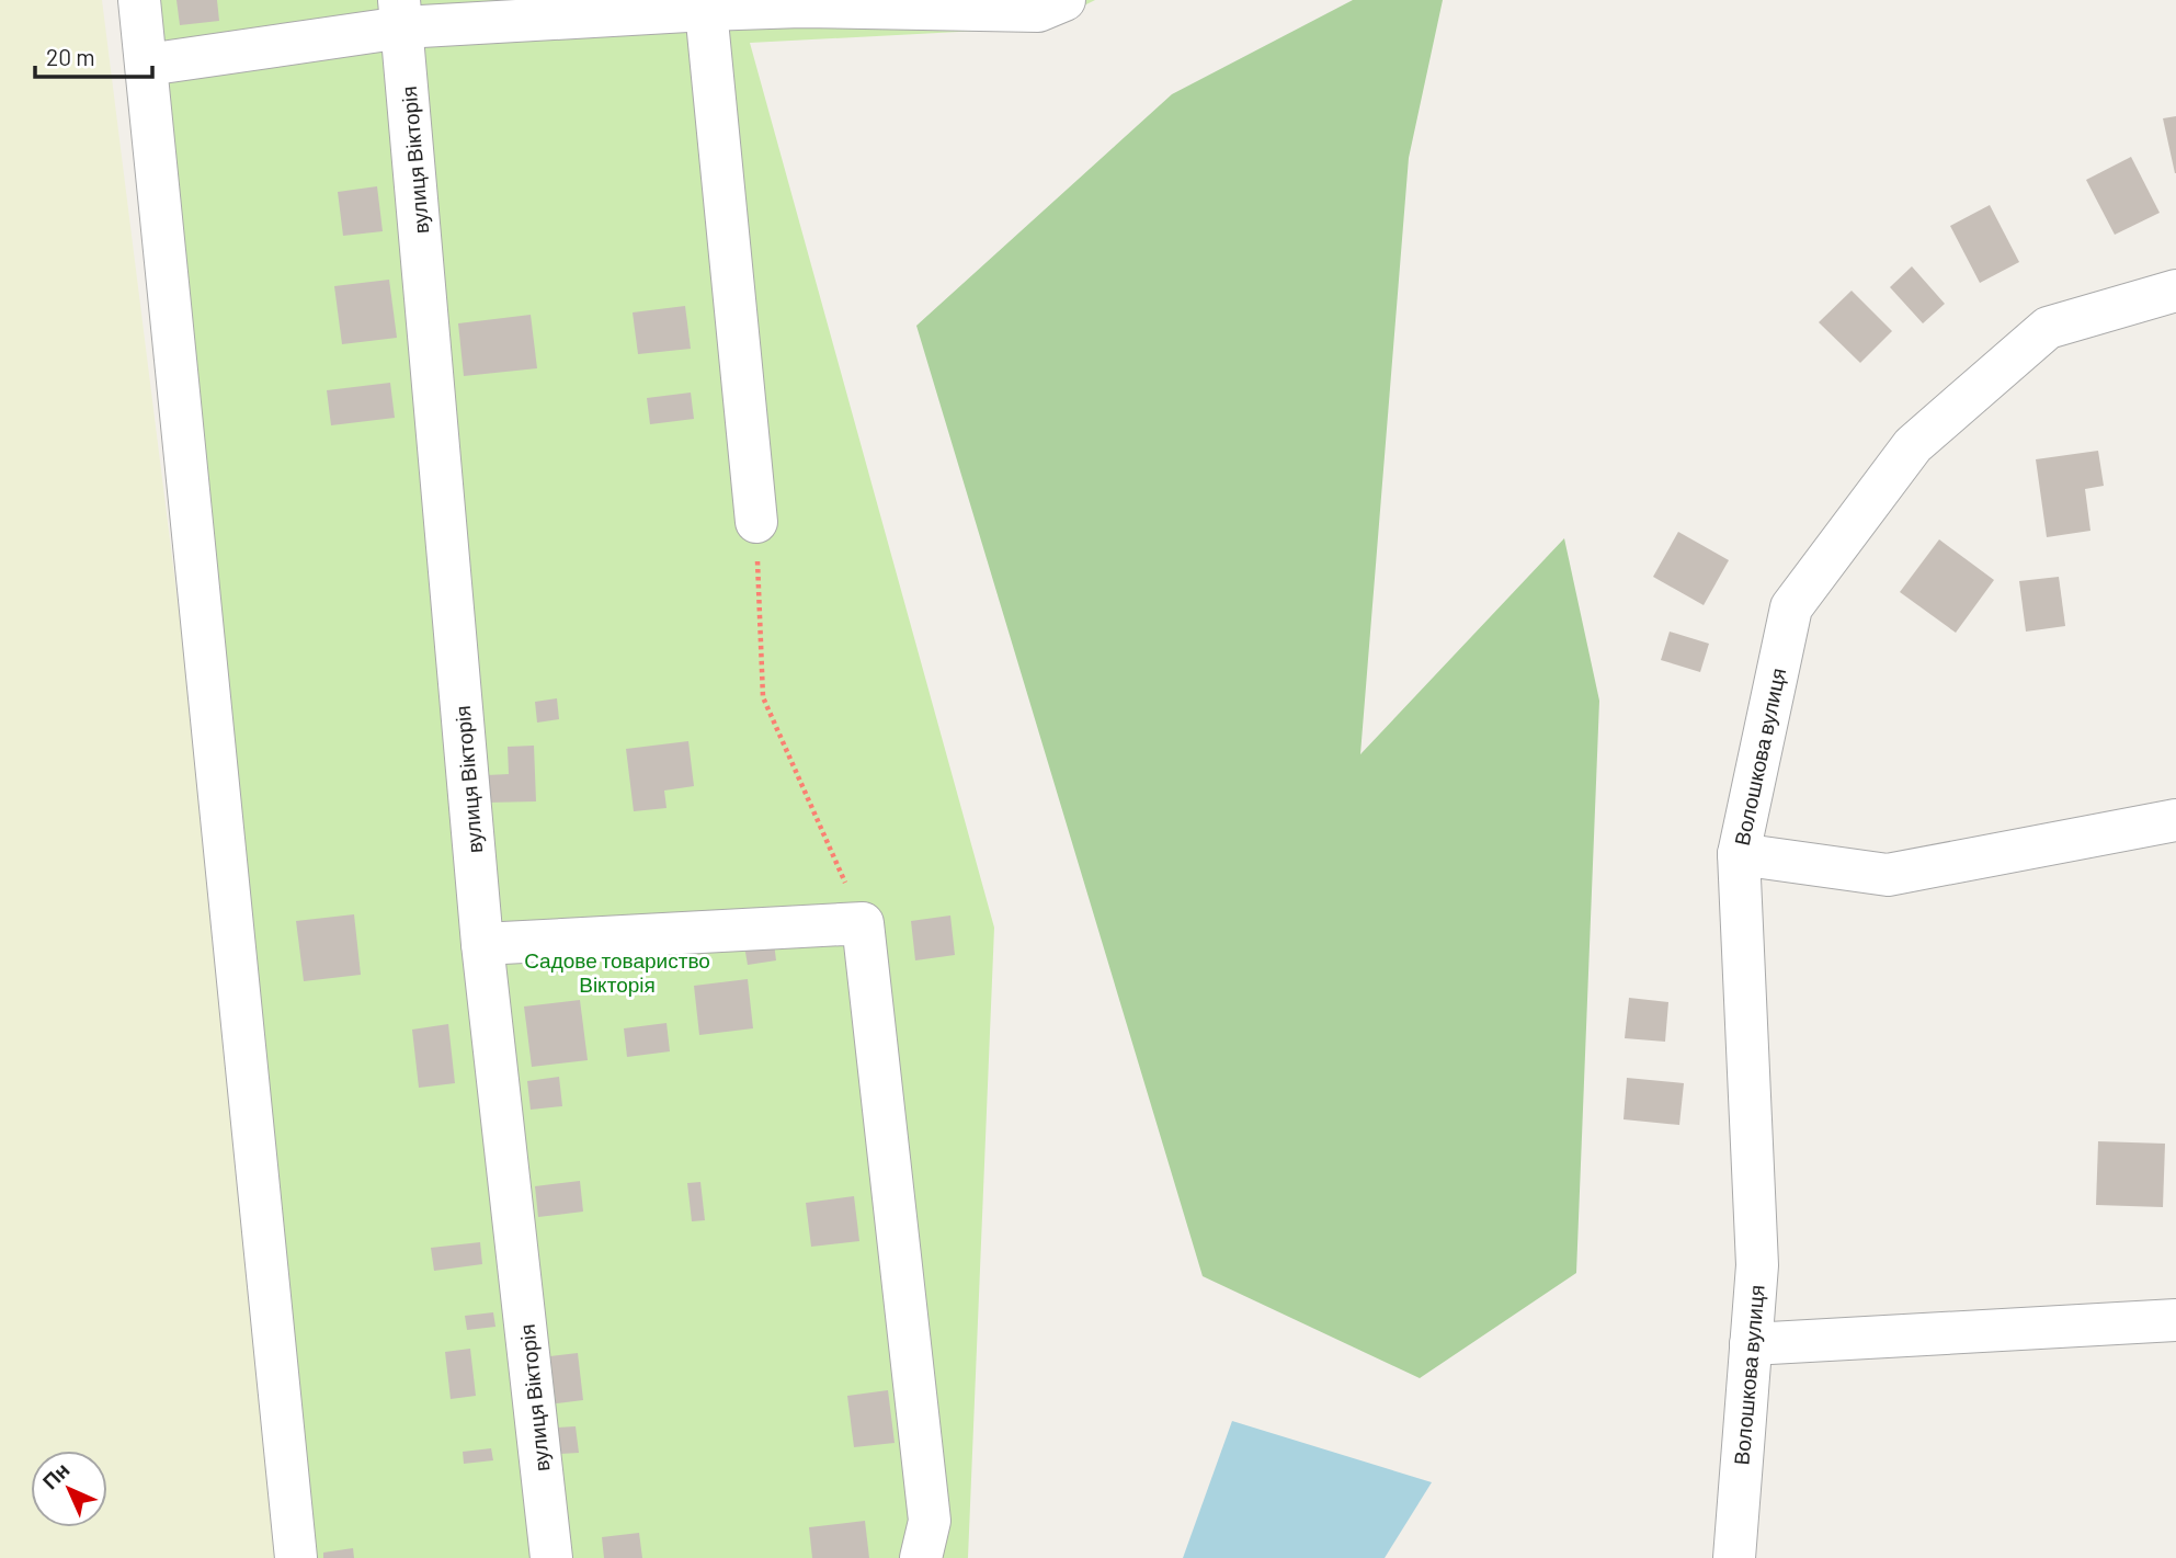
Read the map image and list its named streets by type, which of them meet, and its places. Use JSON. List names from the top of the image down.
{
  "streets": {
    "street": ["вулиця Вікторія", "Волошкова вулиця"]
  },
  "parks": ["Садове товариство Вікторія"],
  "scale_bar": "20 m",
  "north": "top left"
}
